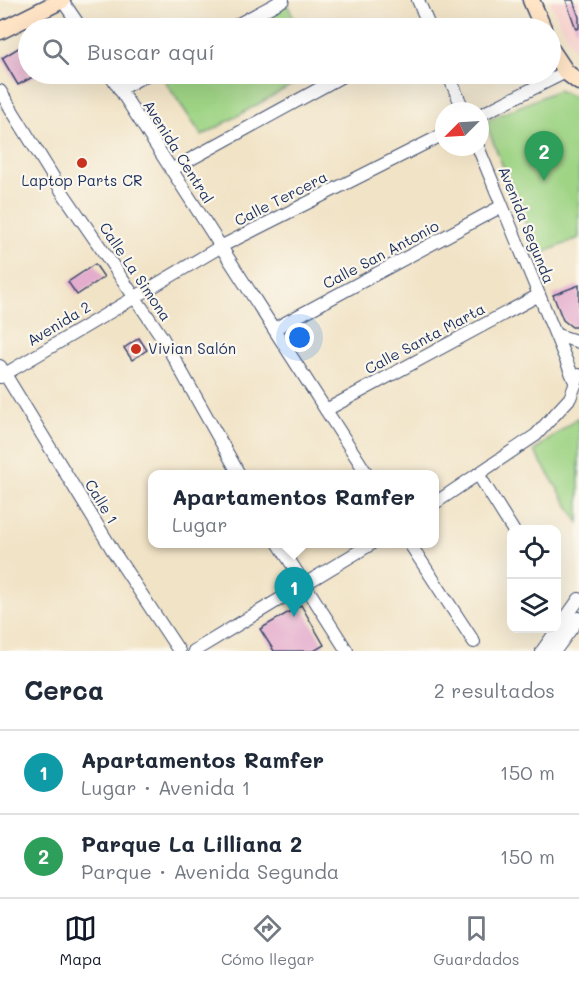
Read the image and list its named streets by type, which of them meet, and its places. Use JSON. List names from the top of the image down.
{
  "streets": {
    "street": [
      "Avenida Central",
      "Calle Tercera",
      "Avenida Segunda",
      "Calle San Antonio",
      "Calle La Simona",
      "Avenida 2",
      "Calle Santa Marta",
      "Calle 1"
    ]
  },
  "crossings": [
    ["Avenida Central", "Calle Tercera"],
    ["Avenida Central", "Calle San Antonio"],
    ["Avenida Central", "Calle Santa Marta"],
    ["Calle Tercera", "Calle La Simona"],
    ["Calle Tercera", "Avenida 2"],
    ["Avenida Segunda", "Calle San Antonio"],
    ["Avenida Segunda", "Calle Santa Marta"],
    ["Calle La Simona", "Avenida 2"],
    ["Avenida 2", "Calle 1"]
  ],
  "places": ["Laptop Parts CR", "Vivian Salón"],
  "north": "bottom left",
  "page": {
    "search": "Buscar aquí",
    "pins": ["2", "1"],
    "popup": ["Apartamentos Ramfer", "Lugar"],
    "heading": ["Cerca", "2 resultados"],
    "list": [
      {
        "mark": "1",
        "name": "Apartamentos Ramfer",
        "note": "Lugar · Avenida 1",
        "value": "150 m"
      },
      {
        "mark": "2",
        "name": "Parque La Lilliana 2",
        "note": "Parque · Avenida Segunda",
        "value": "150 m"
      }
    ],
    "nav": ["Mapa", "Cómo llegar", "Guardados"]
  }
}
